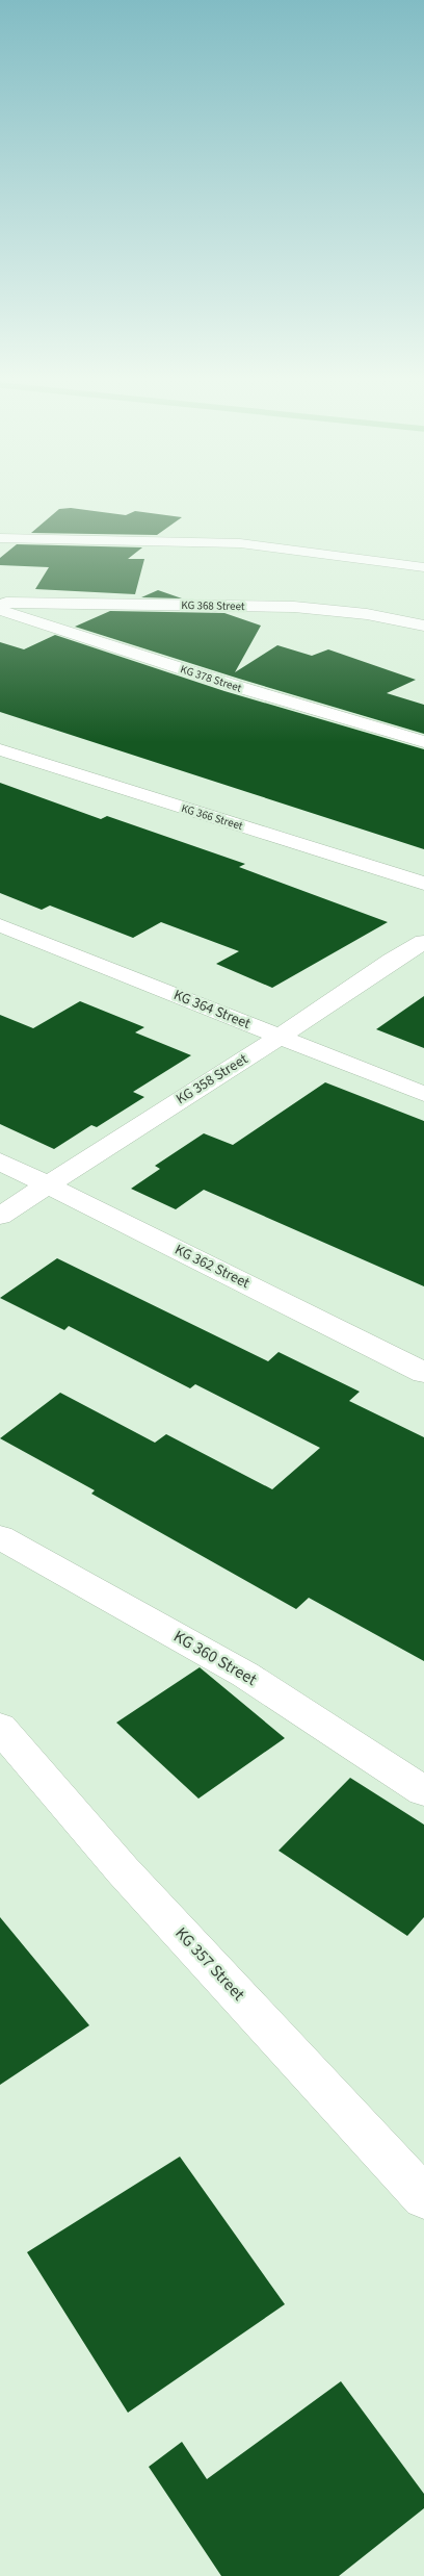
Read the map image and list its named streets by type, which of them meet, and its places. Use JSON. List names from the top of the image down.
{
  "streets": {
    "street": [
      "KG 368 Street",
      "KG 378 Street",
      "KG 366 Street",
      "KG 364 Street",
      "KG 358 Street",
      "KG 362 Street",
      "KG 360 Street",
      "KG 357 Street"
    ]
  },
  "crossings": [
    ["KG 364 Street", "KG 358 Street"],
    ["KG 358 Street", "KG 362 Street"]
  ]
}
